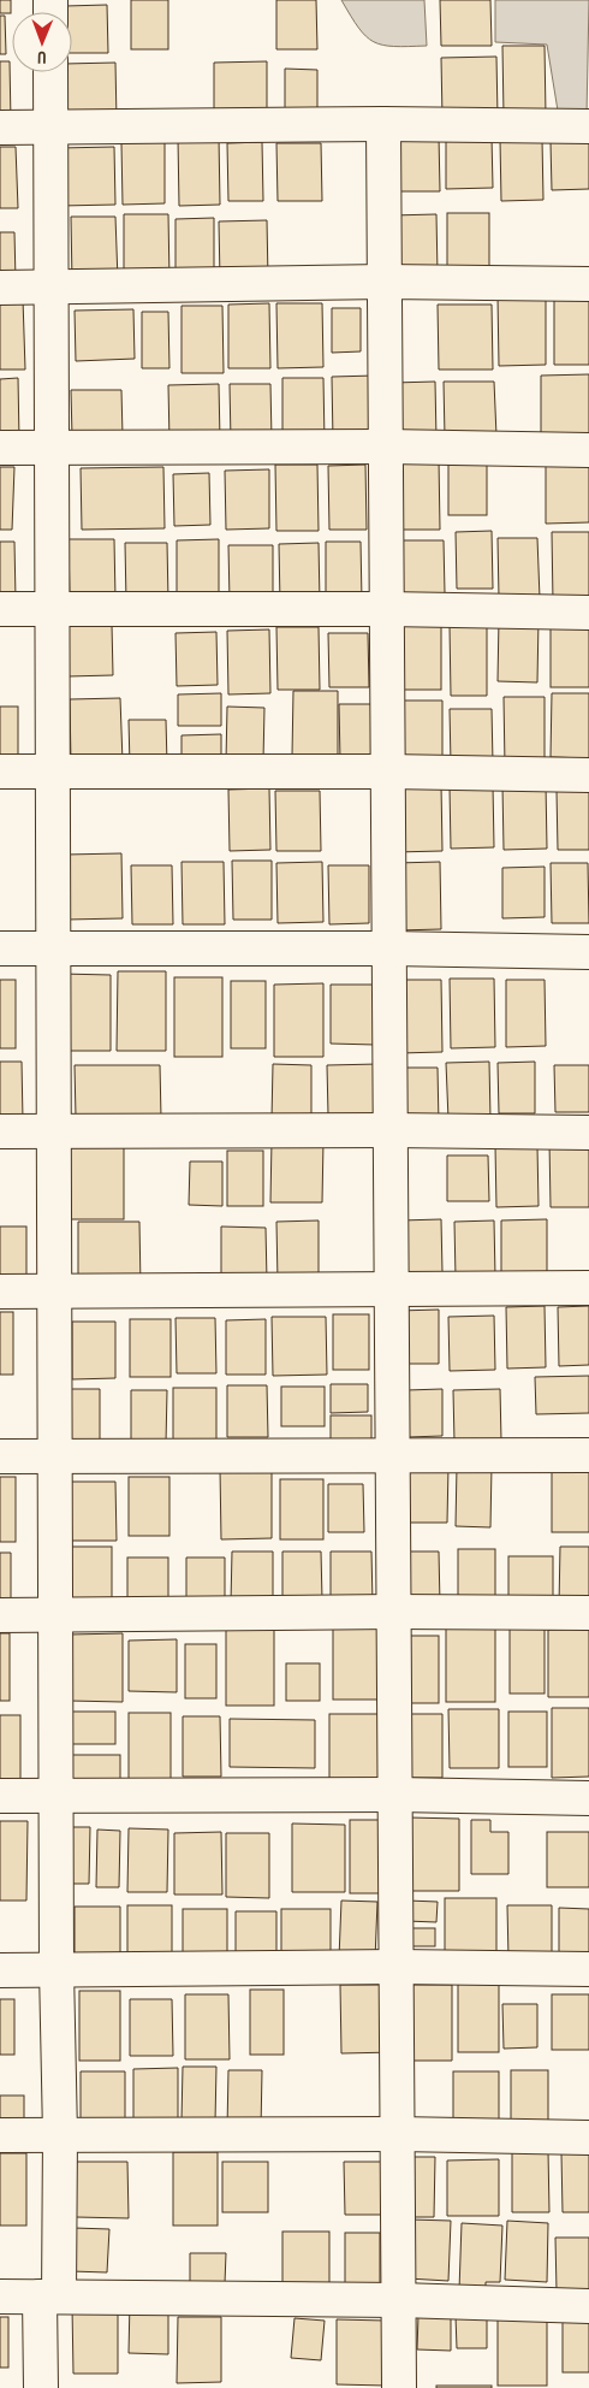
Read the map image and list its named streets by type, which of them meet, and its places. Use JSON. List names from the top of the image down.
{
  "north": "bottom"
}
